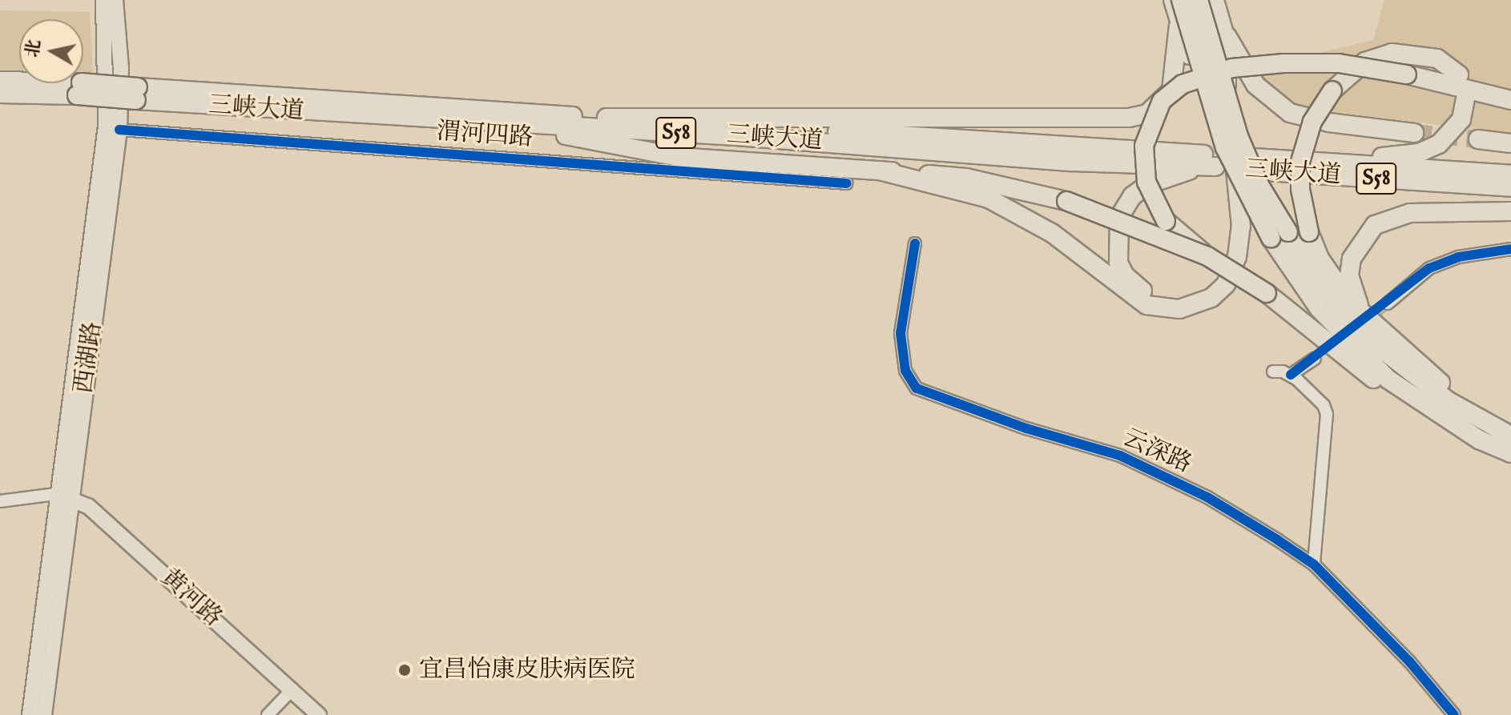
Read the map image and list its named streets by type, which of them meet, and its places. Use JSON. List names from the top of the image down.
{
  "streets": {
    "highway": ["三峡大道", "S58"],
    "main road": ["西湖路", "黄河路"],
    "street": ["渭河四路", "云深路"]
  },
  "crossings": [
    ["渭河四路", "西湖路"],
    ["西湖路", "黄河路"]
  ],
  "places": ["宜昌怡康皮肤病医院"],
  "north": "left"
}
